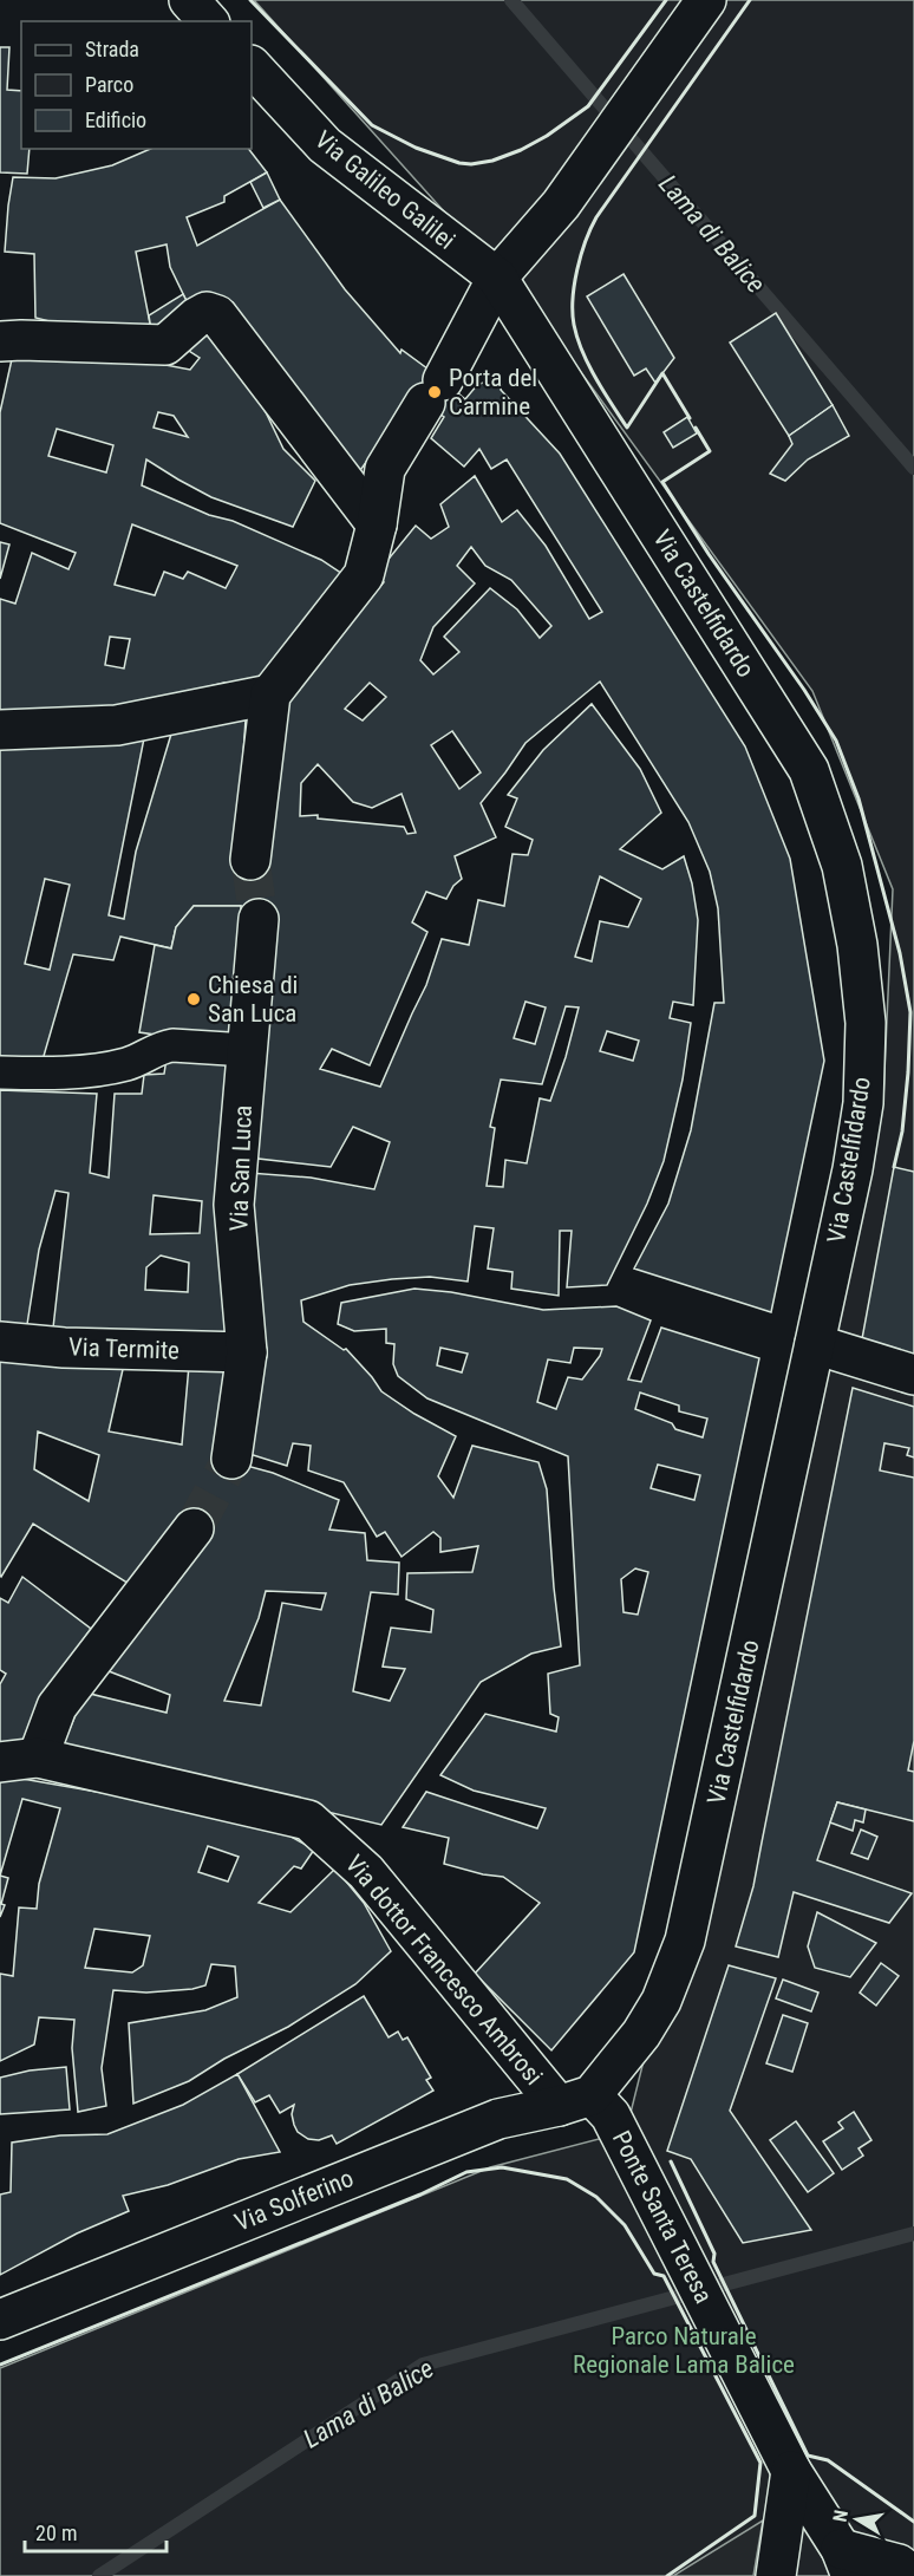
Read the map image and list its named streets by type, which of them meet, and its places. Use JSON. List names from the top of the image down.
{
  "streets": {
    "street": [
      "Via Galileo Galilei",
      "Via Castelfidardo",
      "Via San Luca",
      "Via Termite",
      "Via dottor Francesco Ambrosi",
      "Via Solferino",
      "Ponte Santa Teresa"
    ]
  },
  "crossings": [
    ["Via Galileo Galilei", "Via Castelfidardo"],
    ["Via Castelfidardo", "Via dottor Francesco Ambrosi"],
    ["Via Castelfidardo", "Via Solferino"],
    ["Via Castelfidardo", "Ponte Santa Teresa"],
    ["Via San Luca", "Via Termite"],
    ["Via dottor Francesco Ambrosi", "Via Solferino"],
    ["Via dottor Francesco Ambrosi", "Ponte Santa Teresa"],
    ["Via Solferino", "Ponte Santa Teresa"]
  ],
  "water": ["Lama di Balice"],
  "parks": ["Parco Naturale Regionale Lama Balice"],
  "places": ["Porta del Carmine", "Chiesa di San Luca"],
  "legend": ["Strada", "Parco", "Edificio"],
  "scale_bar": "20 m",
  "north": "left"
}
